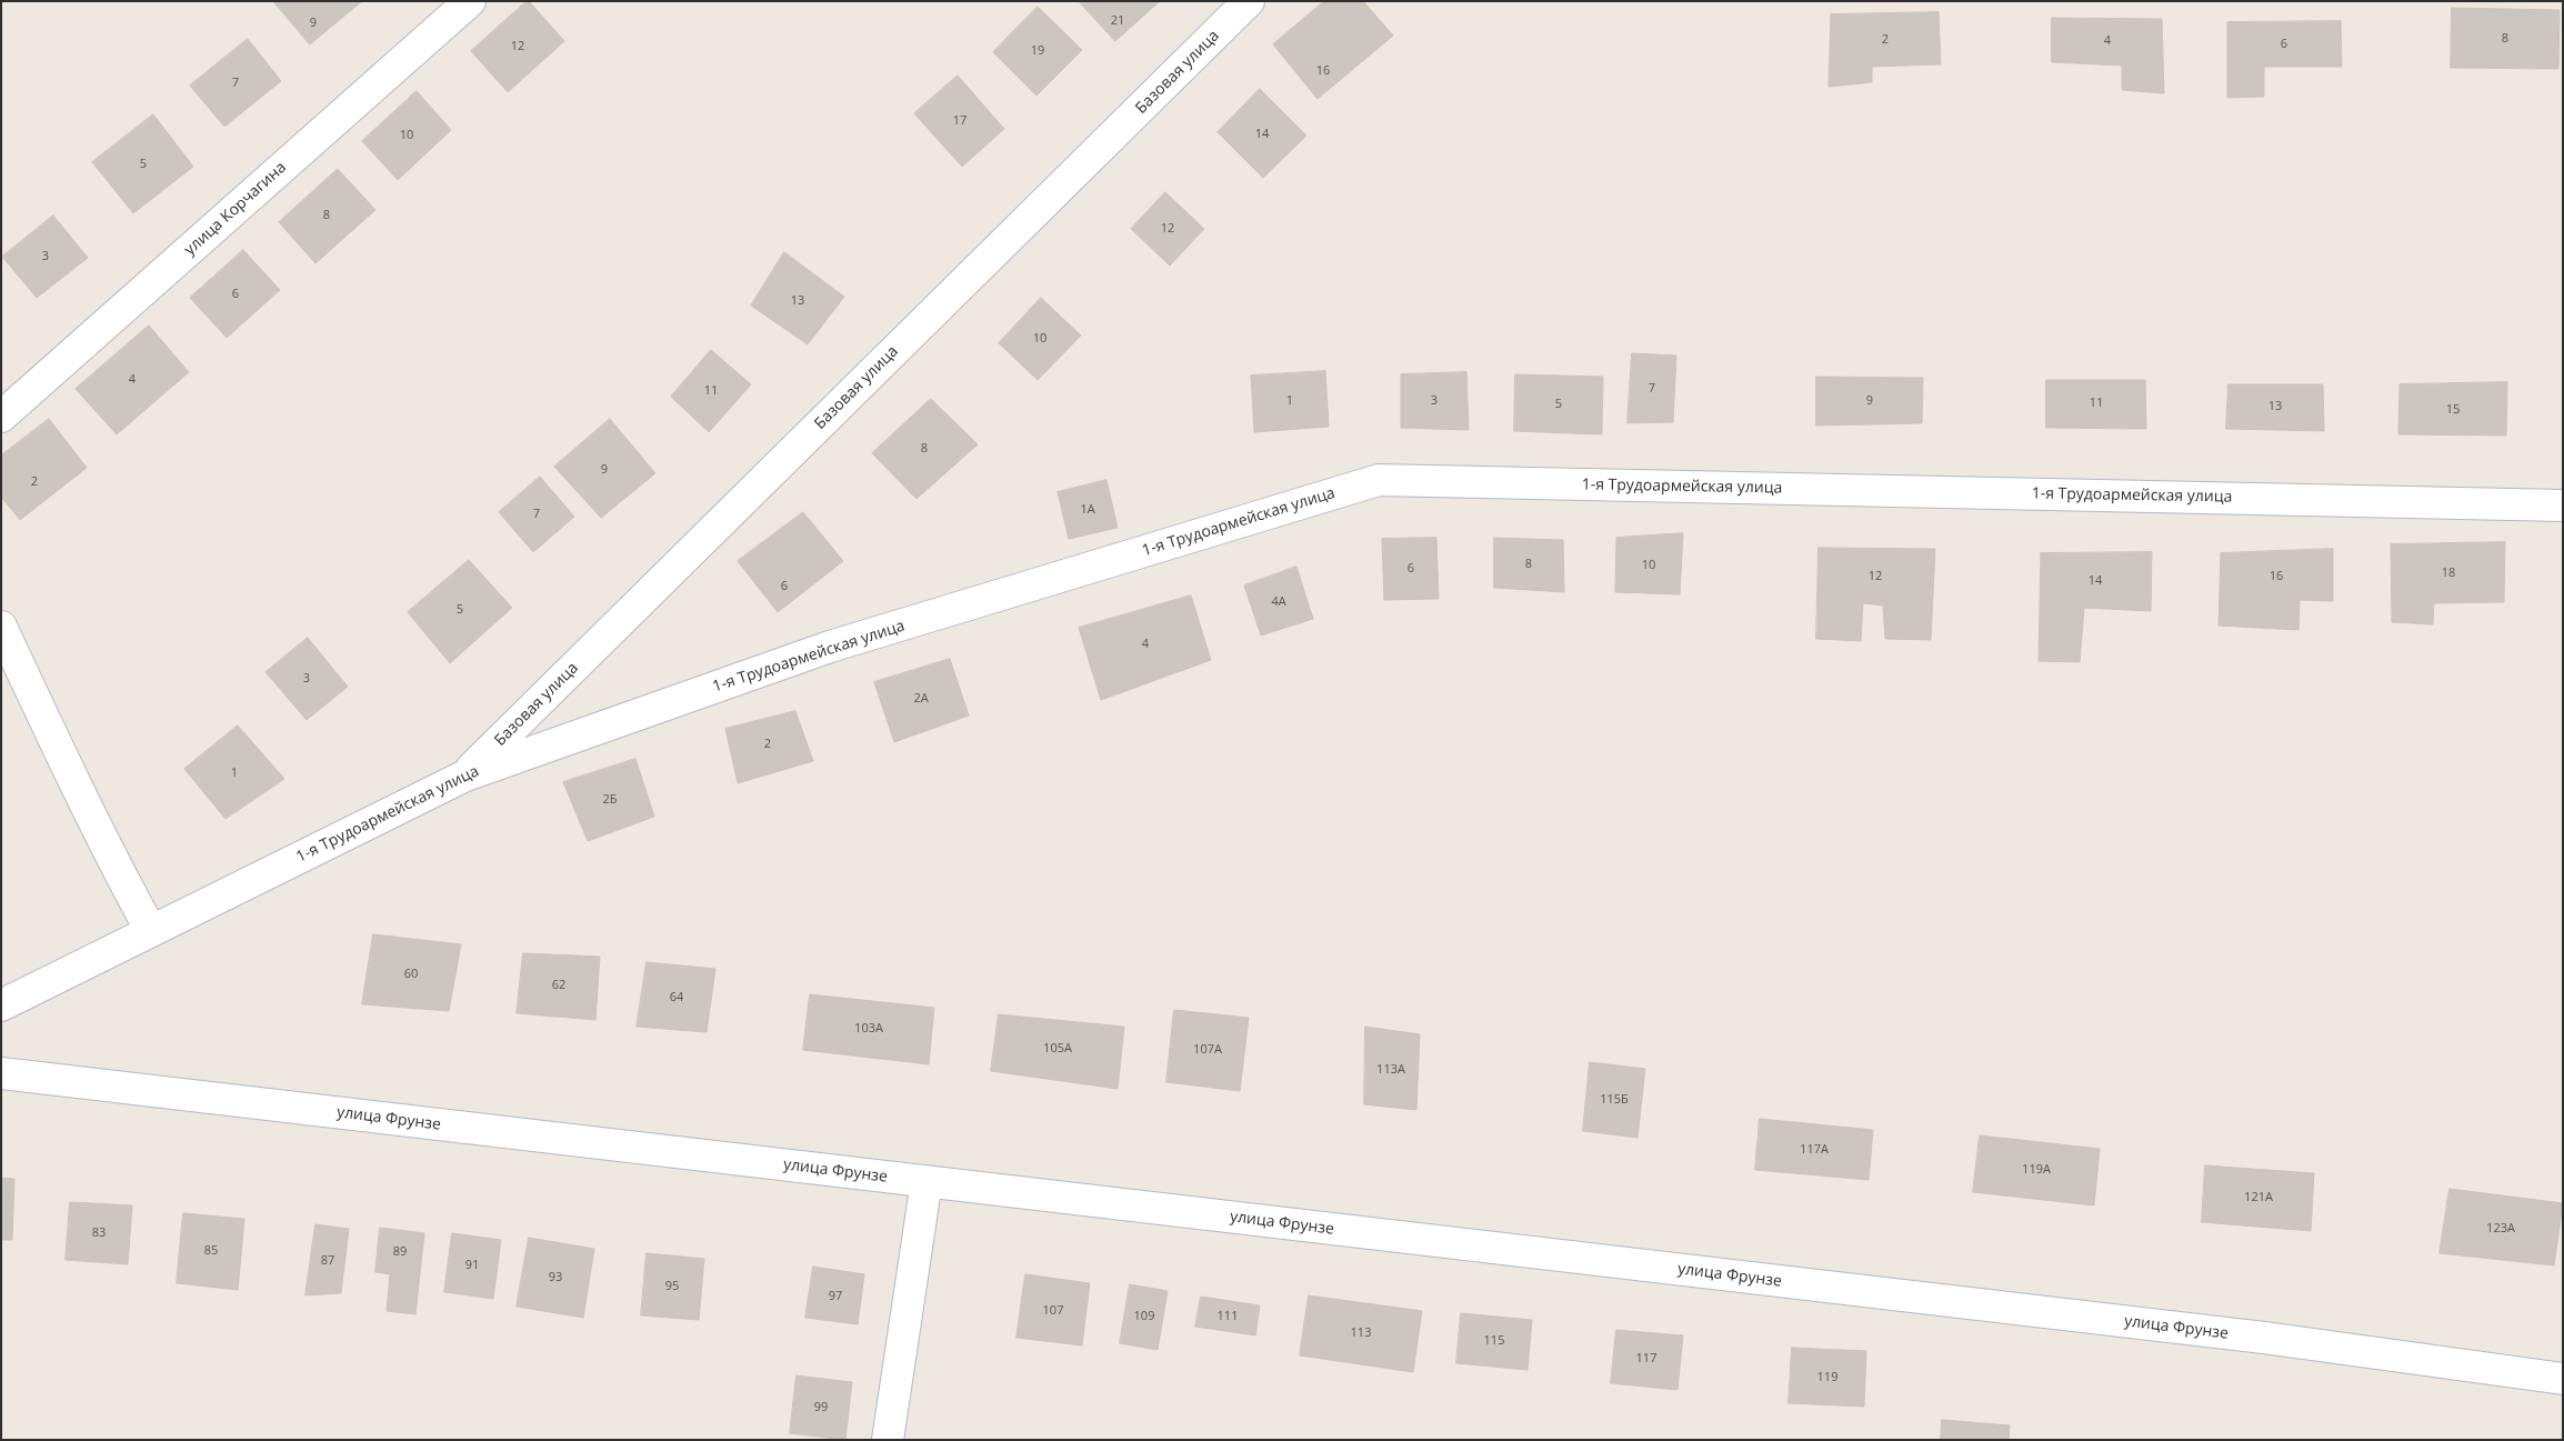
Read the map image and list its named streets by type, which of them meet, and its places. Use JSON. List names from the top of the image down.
{
  "streets": {
    "street": [
      "Базовая улица",
      "улица Корчагина",
      "1-я Трудоармейская улица",
      "улица Фрунзе"
    ]
  },
  "crossings": [
    ["Базовая улица", "1-я Трудоармейская улица"]
  ],
  "house_numbers": [
    "21",
    "9",
    "8",
    "2",
    "4",
    "6",
    "12",
    "19",
    "16",
    "7",
    "17",
    "14",
    "10",
    "5",
    "8",
    "12",
    "3",
    "6",
    "13",
    "10",
    "4",
    "7",
    "11",
    "1",
    "3",
    "9",
    "11",
    "5",
    "13",
    "15",
    "8",
    "9",
    "2",
    "1А",
    "7",
    "8",
    "10",
    "6",
    "18",
    "12",
    "16",
    "14",
    "6",
    "4А",
    "5",
    "4",
    "3",
    "2А",
    "2",
    "1",
    "2Б",
    "60",
    "62",
    "64",
    "103А",
    "105А",
    "107А",
    "113А",
    "115Б",
    "117А",
    "119А",
    "121А",
    "123А",
    "83",
    "85",
    "89",
    "87",
    "91",
    "93",
    "95",
    "97",
    "107",
    "109",
    "111",
    "113",
    "115",
    "117",
    "119",
    "99"
  ]
}
